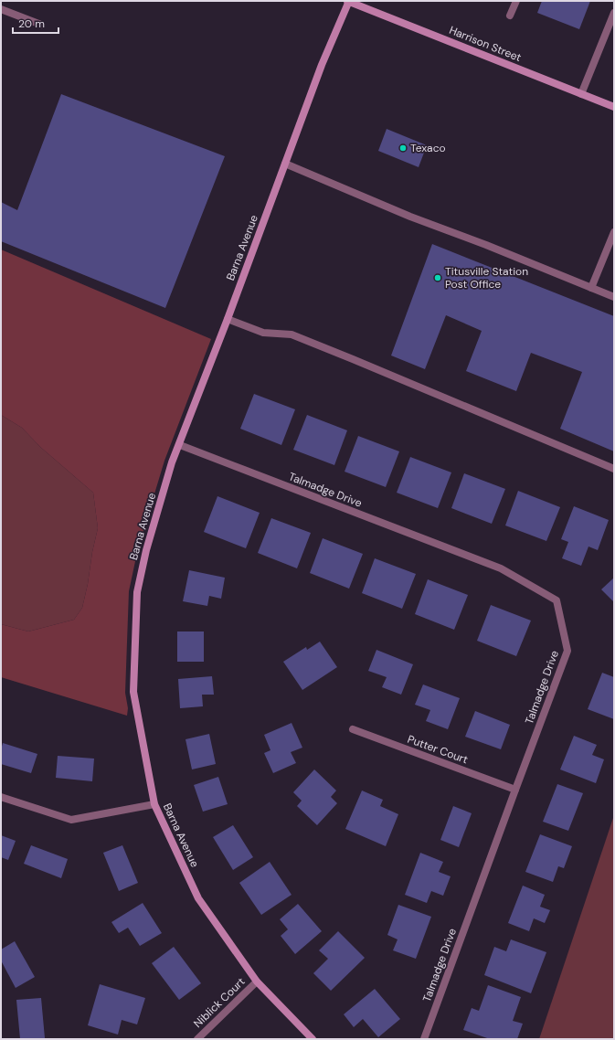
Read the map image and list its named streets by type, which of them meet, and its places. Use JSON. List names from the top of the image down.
{
  "streets": {
    "street": [
      "Harrison Street",
      "Barna Avenue",
      "Talmadge Drive",
      "Putter Court",
      "Niblick Court"
    ]
  },
  "crossings": [
    ["Harrison Street", "Barna Avenue"],
    ["Barna Avenue", "Talmadge Drive"],
    ["Barna Avenue", "Niblick Court"],
    ["Talmadge Drive", "Putter Court"]
  ],
  "places": ["Texaco", "Titusville Station Post Office"],
  "scale_bar": "20 m"
}
